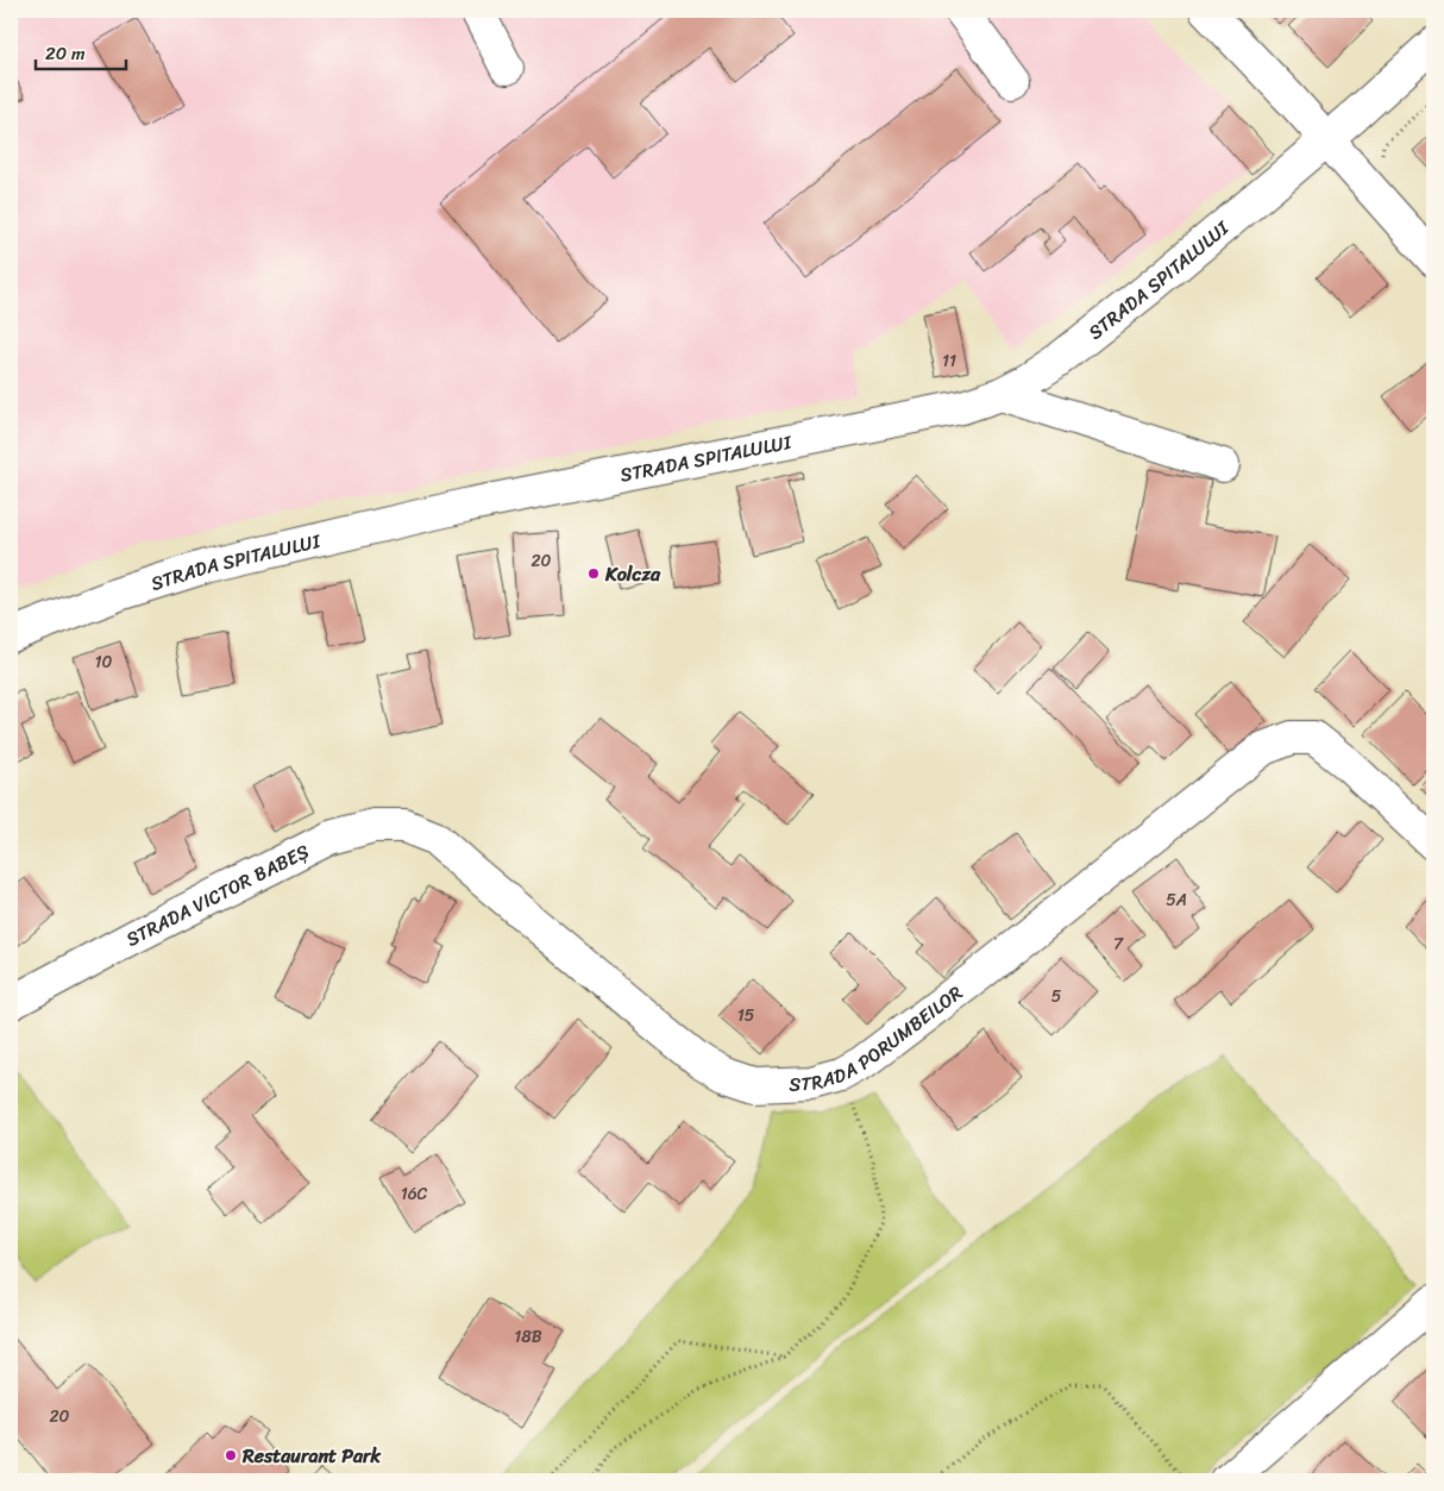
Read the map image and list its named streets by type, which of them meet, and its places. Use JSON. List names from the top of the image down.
{
  "streets": {
    "street": ["STRADA SPITALULUI", "STRADA VICTOR BABEȘ", "STRADA PORUMBEILOR"]
  },
  "crossings": [
    ["STRADA VICTOR BABEȘ", "STRADA PORUMBEILOR"]
  ],
  "places": ["Kolcza", "Restaurant Park"],
  "house_numbers": [
    "11",
    "20",
    "10",
    "5A",
    "7",
    "5",
    "15",
    "16C",
    "18B",
    "20"
  ],
  "scale_bar": "20 m"
}
